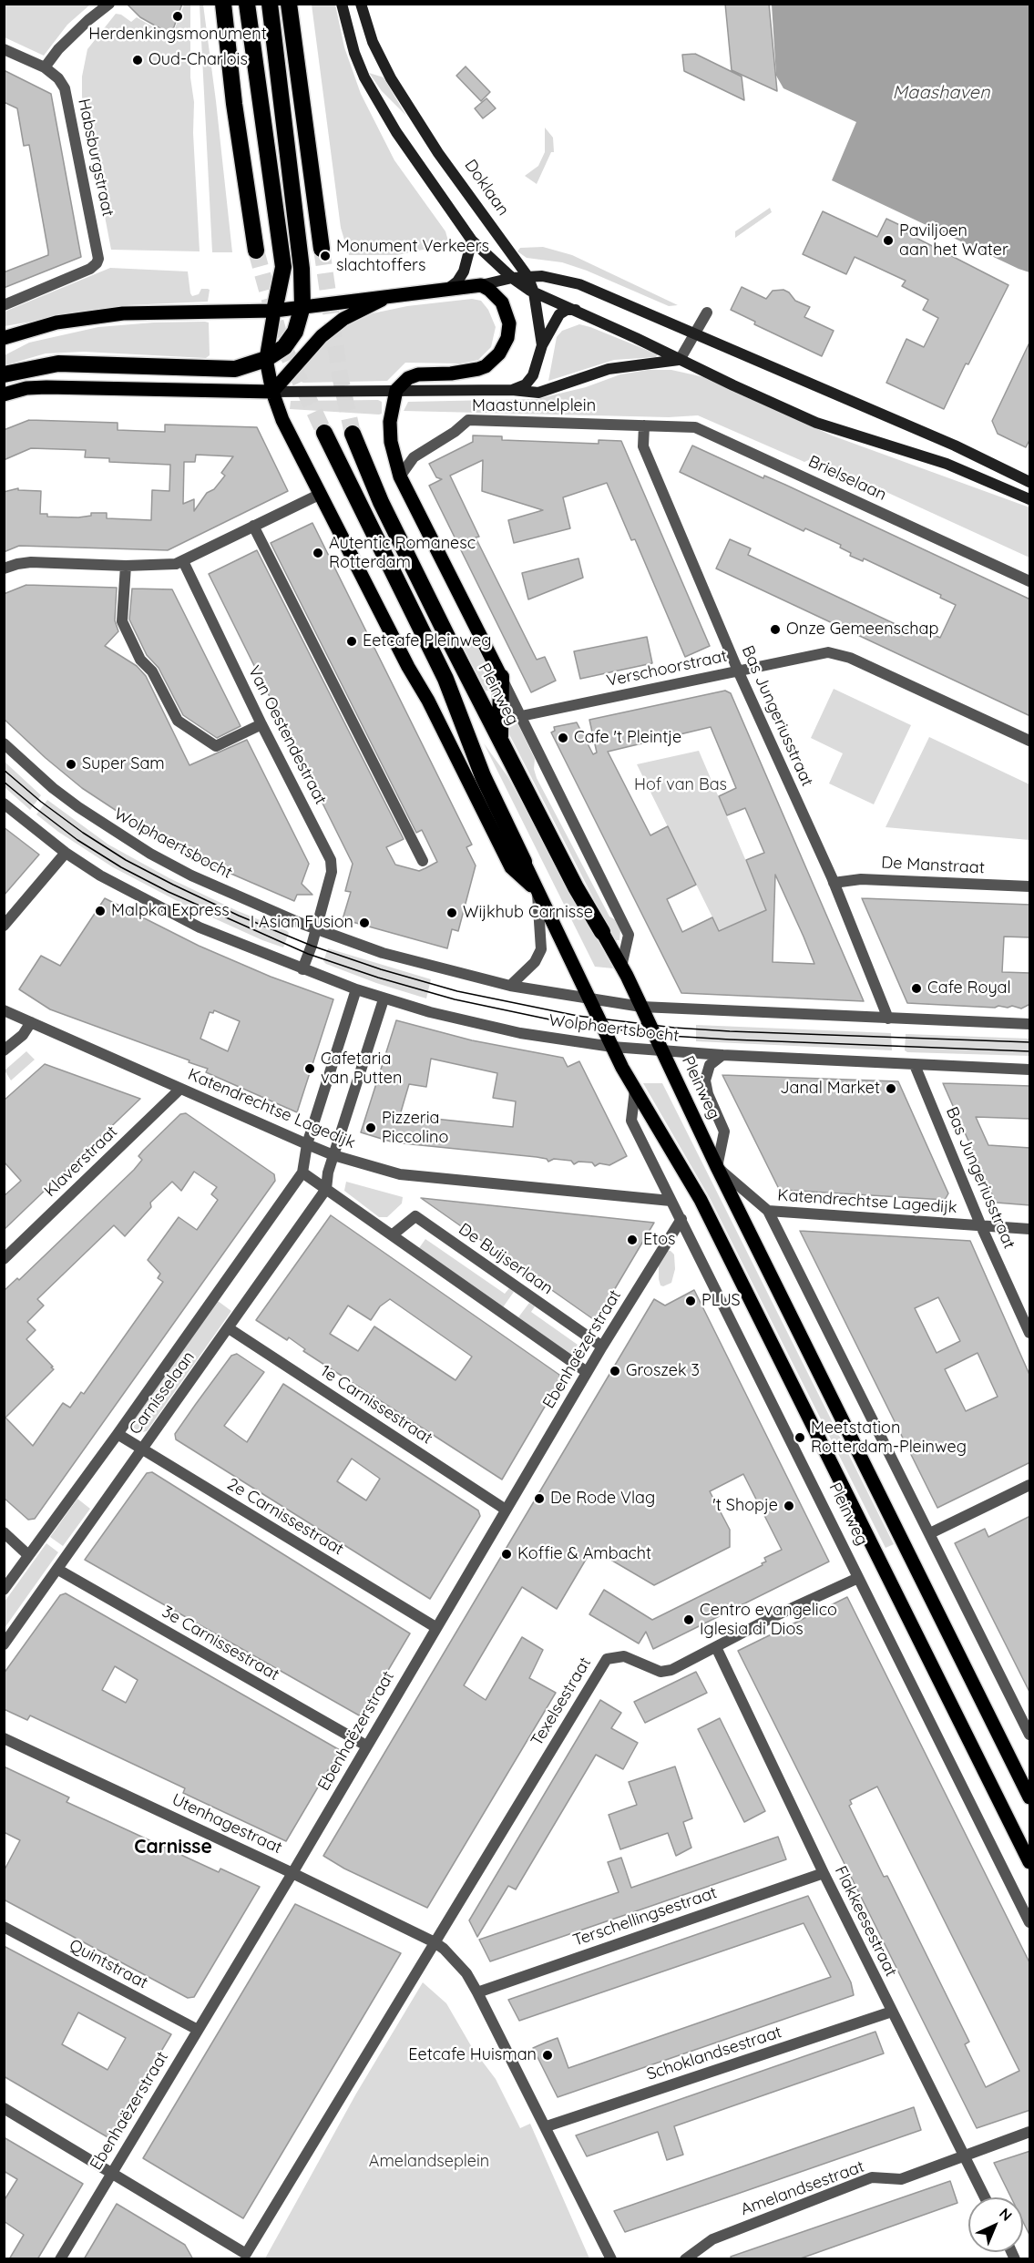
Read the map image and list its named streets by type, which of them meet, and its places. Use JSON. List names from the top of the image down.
{
  "streets": {
    "highway": ["Pleinweg"],
    "main road": ["Doklaan"],
    "street": [
      "Habsburgstraat",
      "Maastunnelplein",
      "Brielselaan",
      "Verschoorstraat",
      "Bas Jungeriusstraat",
      "Van Oestendestraat",
      "Wolphaertsbocht",
      "De Manstraat",
      "Katendrechtse Lagedijk",
      "Klaverstraat",
      "De Buijserlaan",
      "Ebenhaëzerstraat",
      "Carnisselaan",
      "1e Carnissestraat",
      "2e Carnissestraat",
      "3e Carnissestraat",
      "Texelsestraat",
      "Utenhagestraat",
      "Terschellingsestraat",
      "Flakkeesestraat",
      "Quintstraat",
      "Schoklandsestraat",
      "Amelandsestraat"
    ]
  },
  "crossings": [
    ["Maastunnelplein", "Brielselaan"],
    ["Maastunnelplein", "Pleinweg"],
    ["Maastunnelplein", "Bas Jungeriusstraat"],
    ["Brielselaan", "Bas Jungeriusstraat"],
    ["Verschoorstraat", "Pleinweg"],
    ["Verschoorstraat", "Bas Jungeriusstraat"],
    ["Pleinweg", "Wolphaertsbocht"],
    ["Pleinweg", "Katendrechtse Lagedijk"],
    ["Pleinweg", "Ebenhaëzerstraat"],
    ["Pleinweg", "Texelsestraat"],
    ["Bas Jungeriusstraat", "Wolphaertsbocht"],
    ["Bas Jungeriusstraat", "De Manstraat"],
    ["Bas Jungeriusstraat", "Katendrechtse Lagedijk"],
    ["Van Oestendestraat", "Wolphaertsbocht"],
    ["Wolphaertsbocht", "Carnisselaan"],
    ["Katendrechtse Lagedijk", "Klaverstraat"],
    ["Katendrechtse Lagedijk", "Carnisselaan"],
    ["De Buijserlaan", "Ebenhaëzerstraat"],
    ["Ebenhaëzerstraat", "1e Carnissestraat"],
    ["Ebenhaëzerstraat", "2e Carnissestraat"],
    ["Ebenhaëzerstraat", "3e Carnissestraat"],
    ["Ebenhaëzerstraat", "Utenhagestraat"],
    ["Ebenhaëzerstraat", "Quintstraat"],
    ["Carnisselaan", "1e Carnissestraat"],
    ["Carnisselaan", "2e Carnissestraat"],
    ["Carnisselaan", "3e Carnissestraat"],
    ["Texelsestraat", "Utenhagestraat"],
    ["Texelsestraat", "Flakkeesestraat"],
    ["Terschellingsestraat", "Flakkeesestraat"],
    ["Flakkeesestraat", "Schoklandsestraat"],
    ["Flakkeesestraat", "Amelandsestraat"]
  ],
  "districts": ["Carnisse"],
  "water": ["Maashaven"],
  "parks": ["Hof van Bas", "Amelandseplein"],
  "places": [
    "Herdenkingsmonument",
    "Oud-Charlois",
    "Paviljoen aan het Water",
    "Monument Verkeers slachtoffers",
    "Autentic Romanesc Rotterdam",
    "Onze Gemeenschap",
    "Eetcafe Pleinweg",
    "Cafe 't Pleintje",
    "Super Sam",
    "Malpka Express",
    "Wijkhub Carnisse",
    "I Asian Fusion",
    "Cafe Royal",
    "Cafetaria van Putten",
    "Janal Market",
    "Pizzeria Piccolino",
    "Etos",
    "PLUS",
    "Groszek 3",
    "Meetstation Rotterdam-Pleinweg",
    "De Rode Vlag",
    "'t Shopje",
    "Koffie & Ambacht",
    "Centro evangelico Iglesia di Dios",
    "Eetcafe Huisman"
  ],
  "north": "top right"
}
